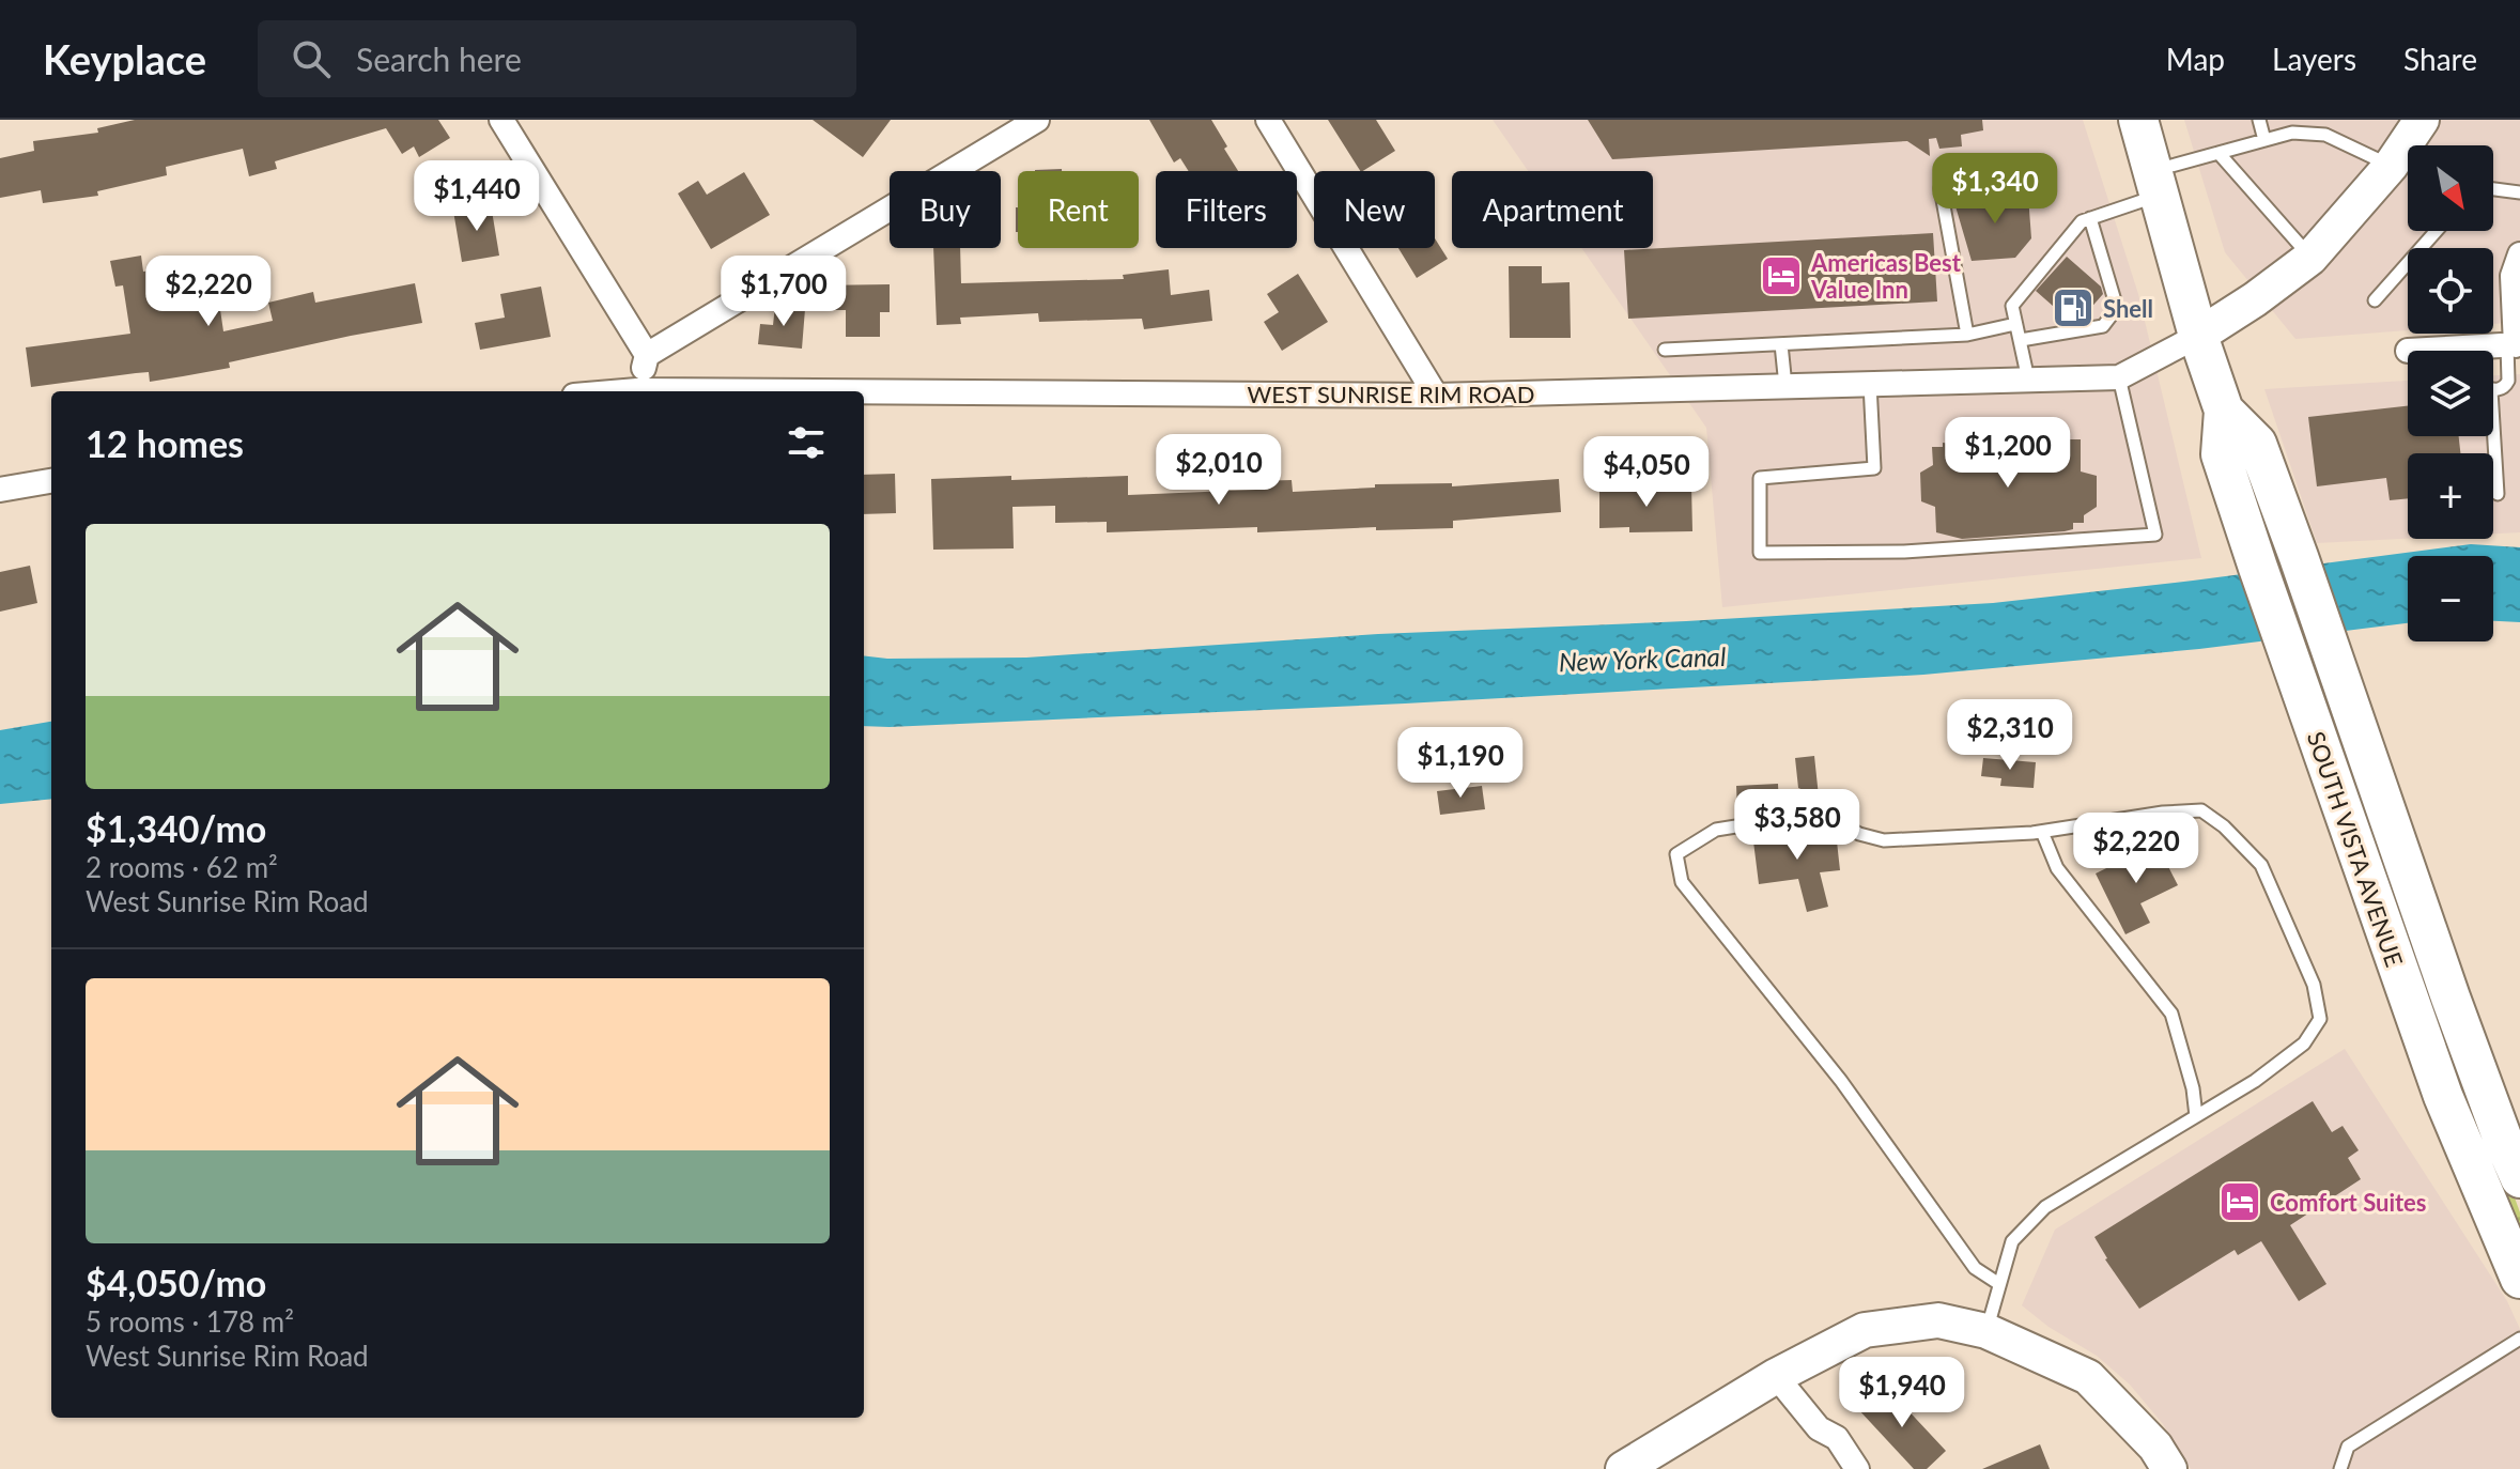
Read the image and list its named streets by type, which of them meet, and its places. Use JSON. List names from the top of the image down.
{
  "streets": {
    "main road": ["SOUTH VISTA AVENUE"],
    "street": ["WEST SUNRISE RIM ROAD"]
  },
  "crossings": [
    ["WEST SUNRISE RIM ROAD", "SOUTH VISTA AVENUE"]
  ],
  "water": ["New York Canal"],
  "places": {
    "hotel": ["Americas Best Value Inn", "Comfort Suites"],
    "fuel station": ["Shell"]
  },
  "north": "bottom right",
  "page": {
    "header": "Keyplace",
    "search": "Search here",
    "nav": ["Map", "Layers", "Share"],
    "map_buttons": ["+", "−"],
    "price": [
      "$1,340",
      "$1,440",
      "$2,220",
      "$1,700",
      "$1,200",
      "$2,010",
      "$4,050",
      "$2,310",
      "$1,190",
      "$3,580",
      "$2,220",
      "$1,940"
    ],
    "chip": [
      "Buy",
      "Rent",
      "Filters",
      "New",
      "Apartment"
    ],
    "heading": "12 homes",
    "list": [
      {
        "name": "$1,340/mo",
        "note": "2 rooms · 62 m² · West Sunrise Rim Road"
      },
      {
        "name": "$4,050/mo",
        "note": "5 rooms · 178 m² · West Sunrise Rim Road"
      }
    ]
  }
}
